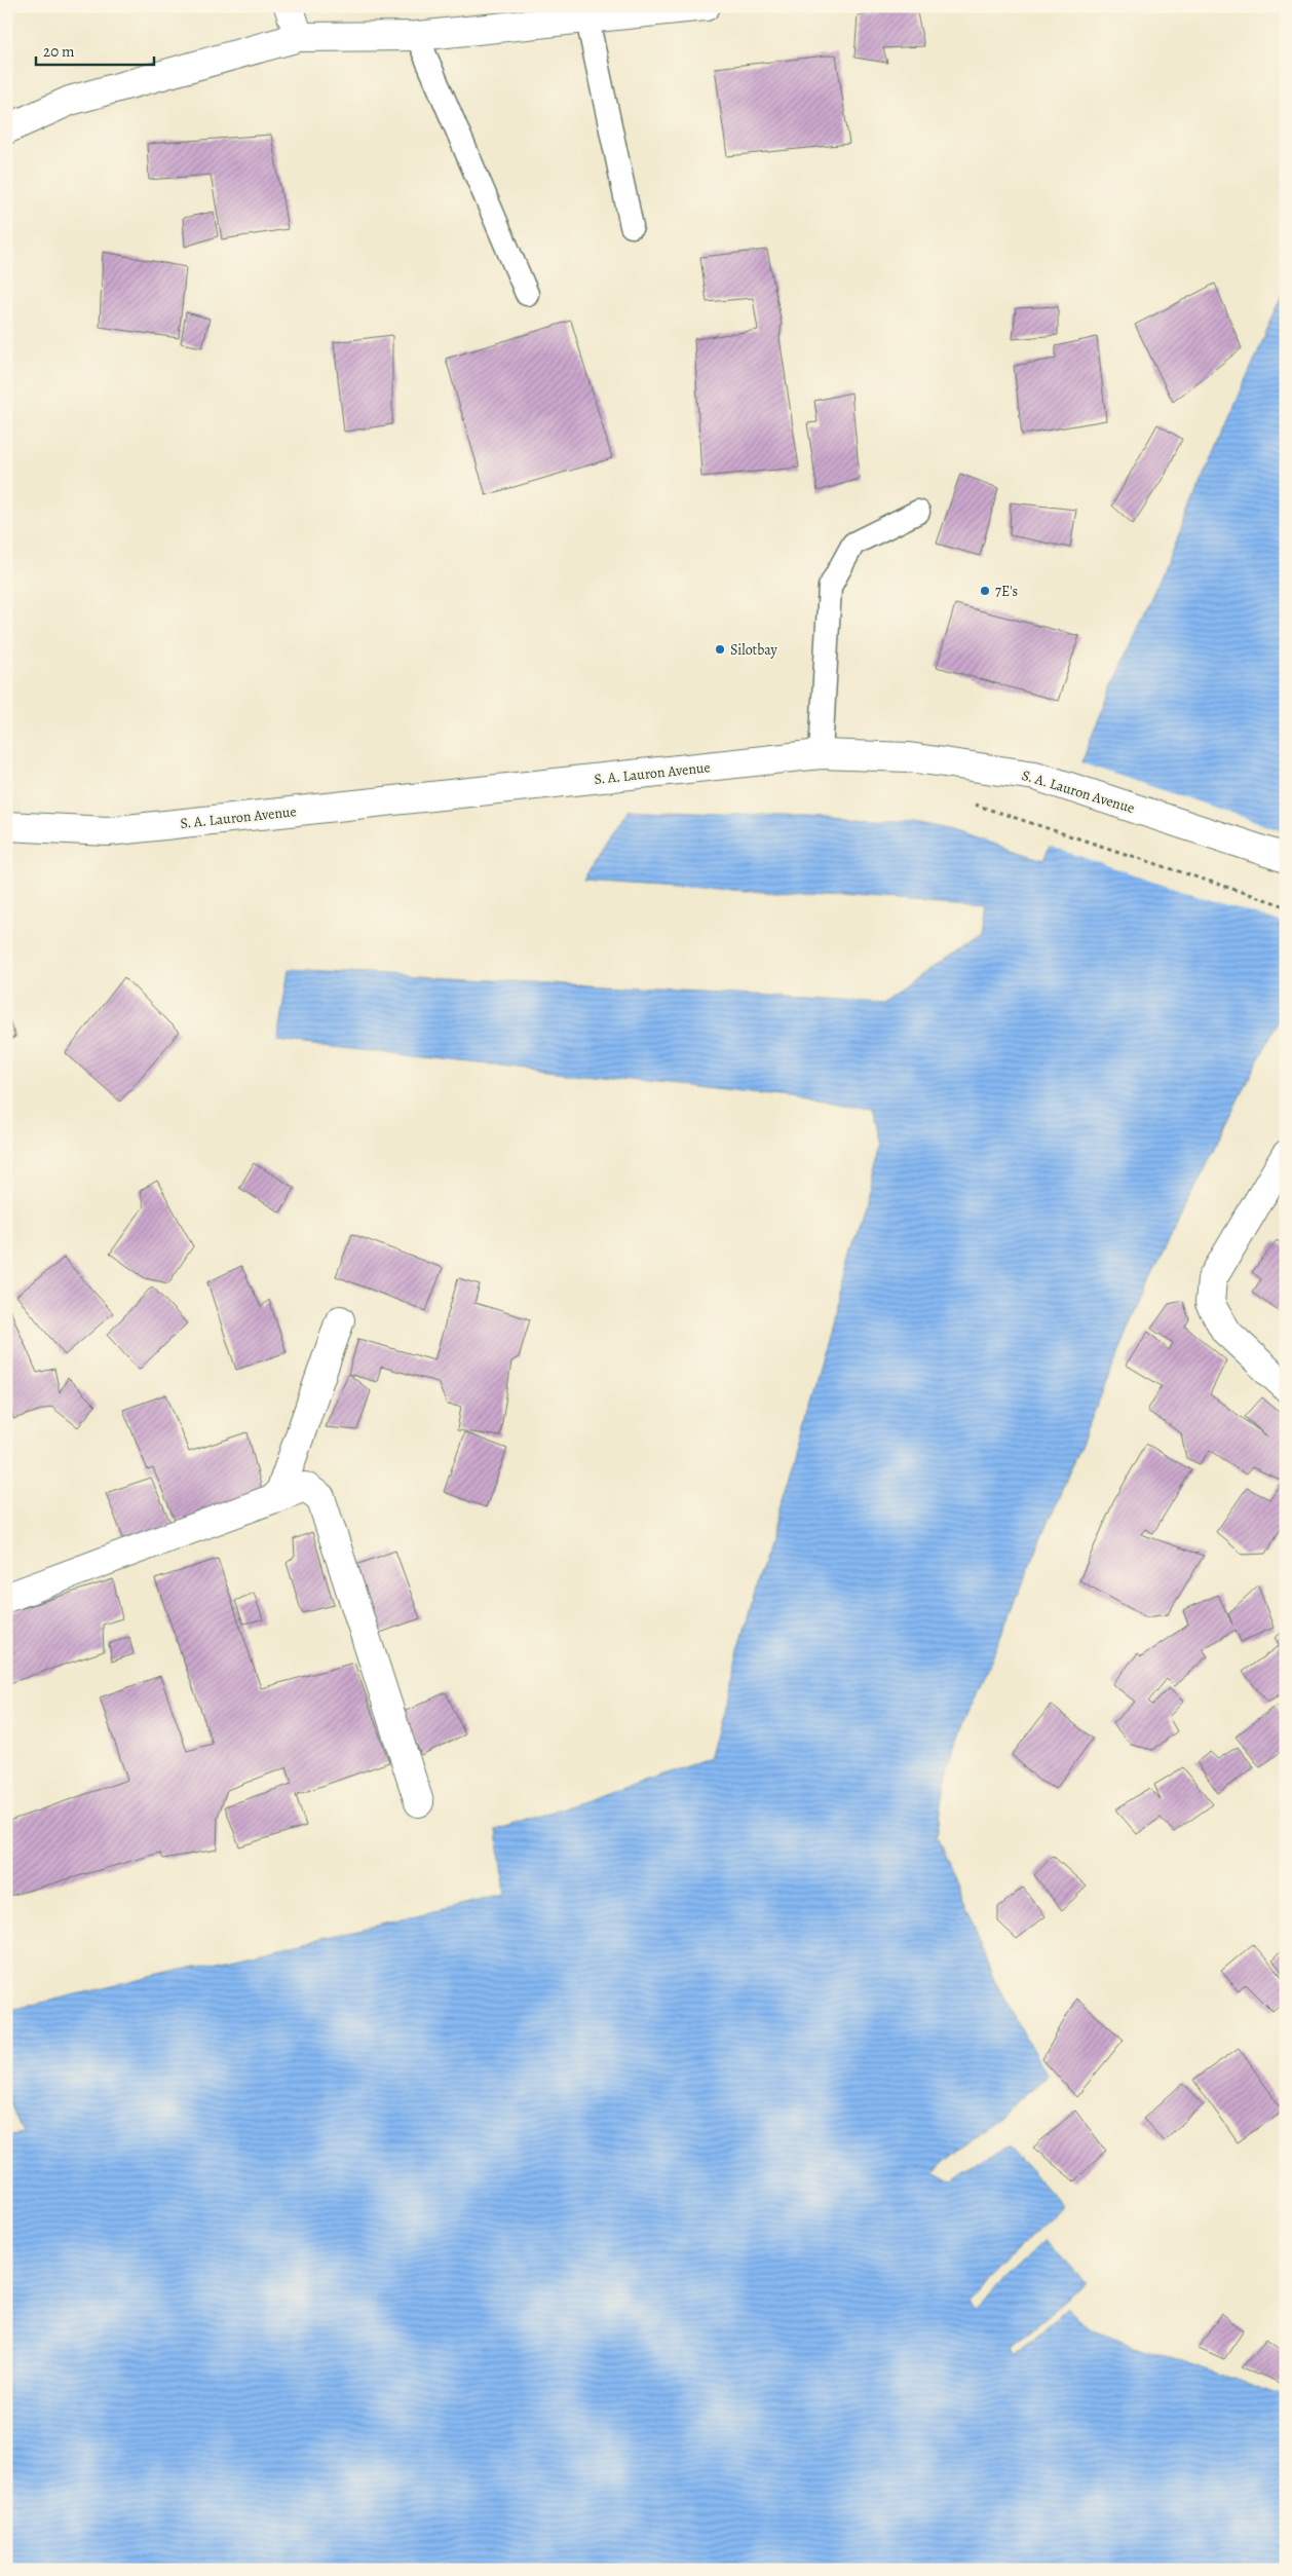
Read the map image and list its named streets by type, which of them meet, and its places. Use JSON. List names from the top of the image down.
{
  "streets": {
    "main road": ["S. A. Lauron Avenue"]
  },
  "places": ["7E's", "Silotbay"],
  "scale_bar": "20 m"
}
